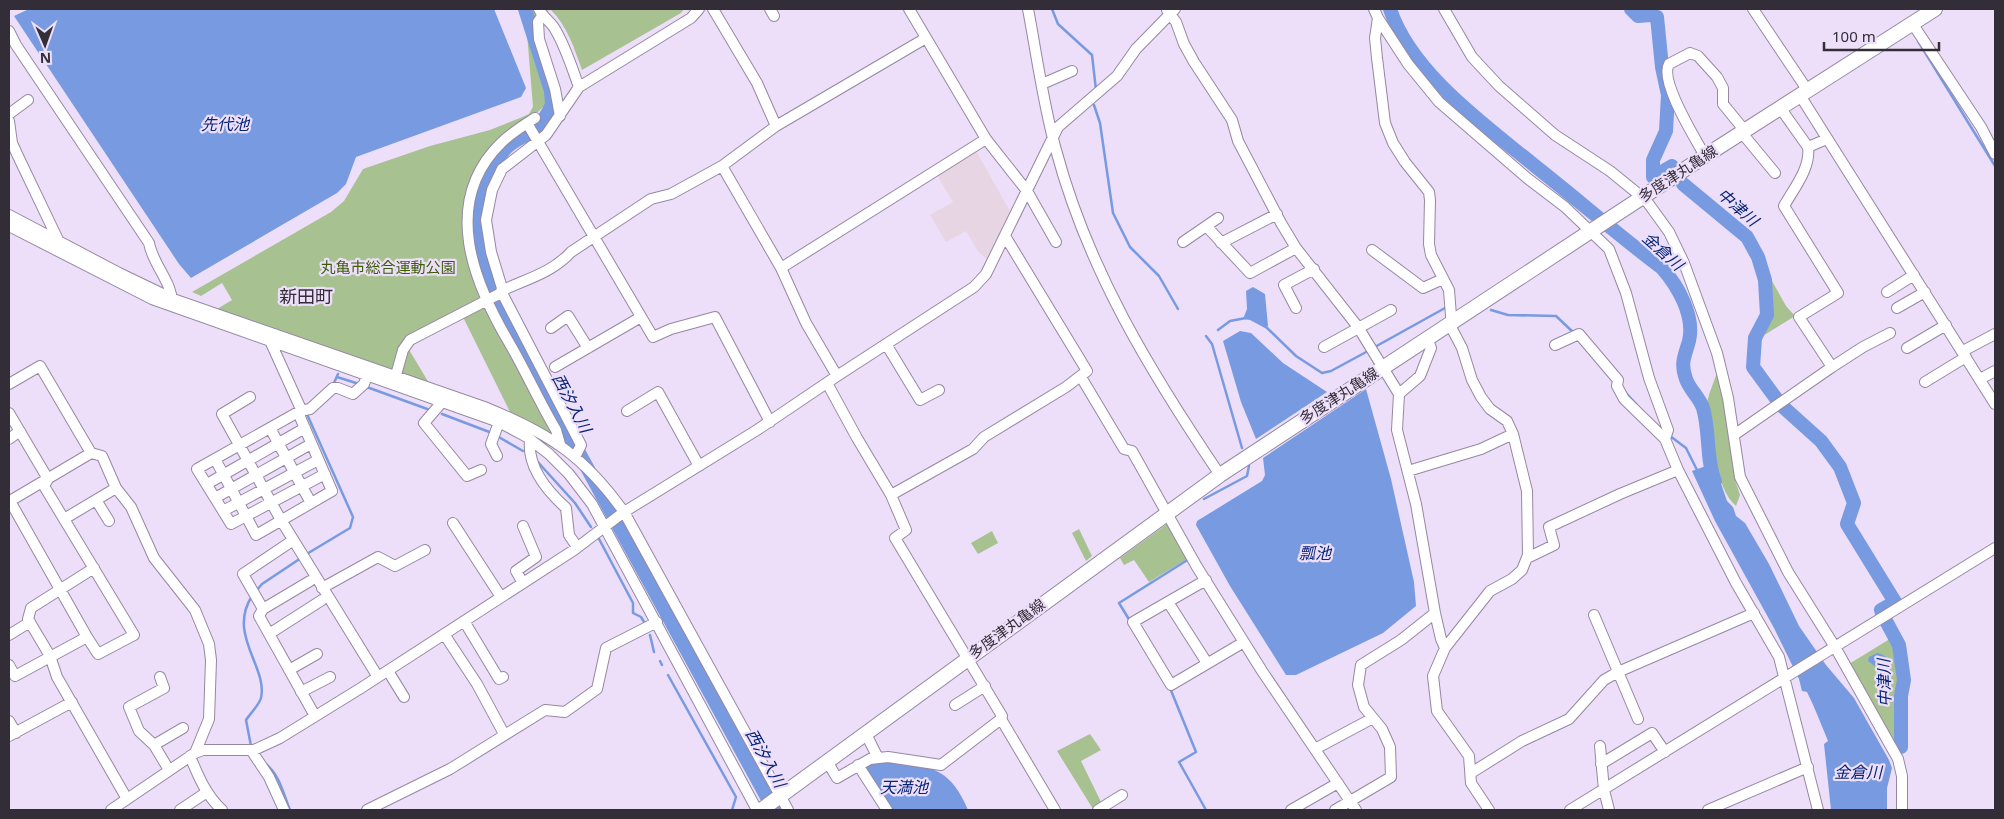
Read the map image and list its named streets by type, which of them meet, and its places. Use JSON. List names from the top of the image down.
{
  "streets": {
    "main road": ["多度津丸亀線"]
  },
  "districts": ["新田町"],
  "water": [
    "先代池",
    "中津川",
    "金倉川",
    "西汐入川",
    "瓢池",
    "天満池"
  ],
  "parks": ["丸亀市総合運動公園"],
  "scale_bar": "100 m",
  "north": "bottom"
}
